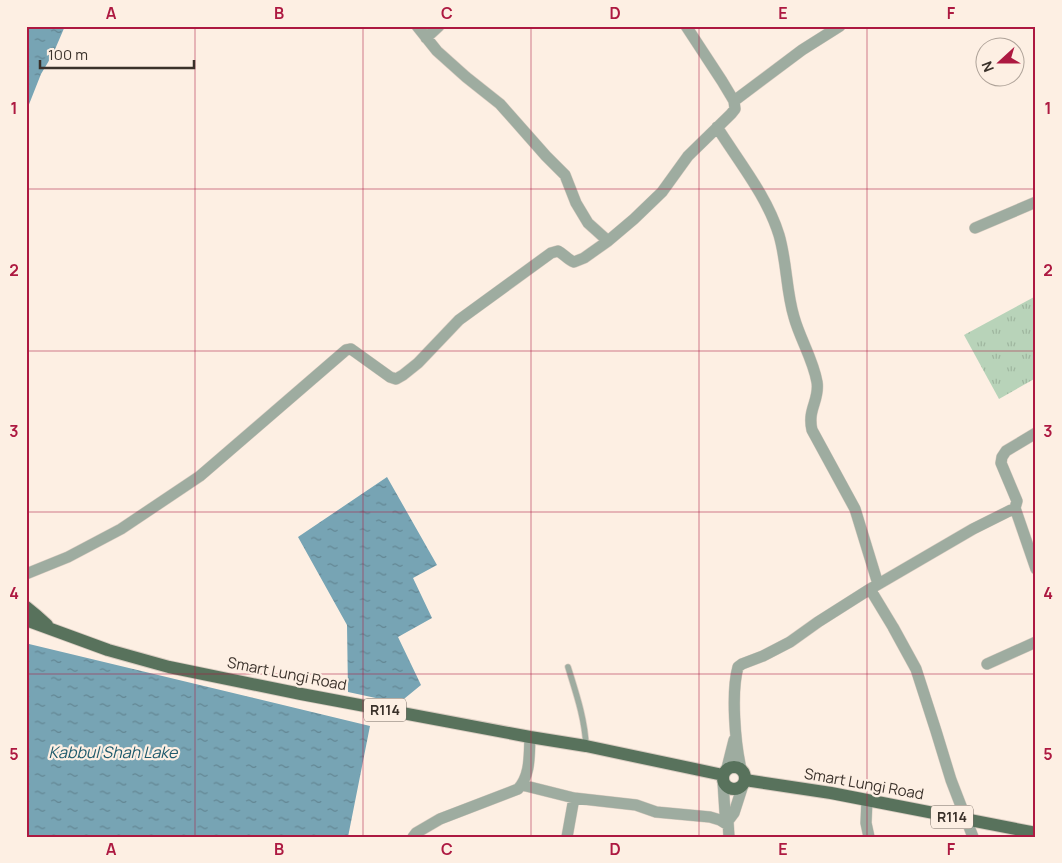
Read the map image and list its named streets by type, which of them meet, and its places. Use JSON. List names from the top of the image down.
{
  "streets": {
    "main road": ["Smart Lungi Road", "R114"]
  },
  "crossings": [
    ["Smart Lungi Road", "R114"]
  ],
  "water": ["Kabbul Shah Lake"],
  "scale_bar": "100 m",
  "north": "left",
  "grid": {
    "columns": [
      "A",
      "B",
      "C",
      "D",
      "E",
      "F"
    ],
    "rows": [
      "1",
      "2",
      "3",
      "4",
      "5"
    ]
  }
}
